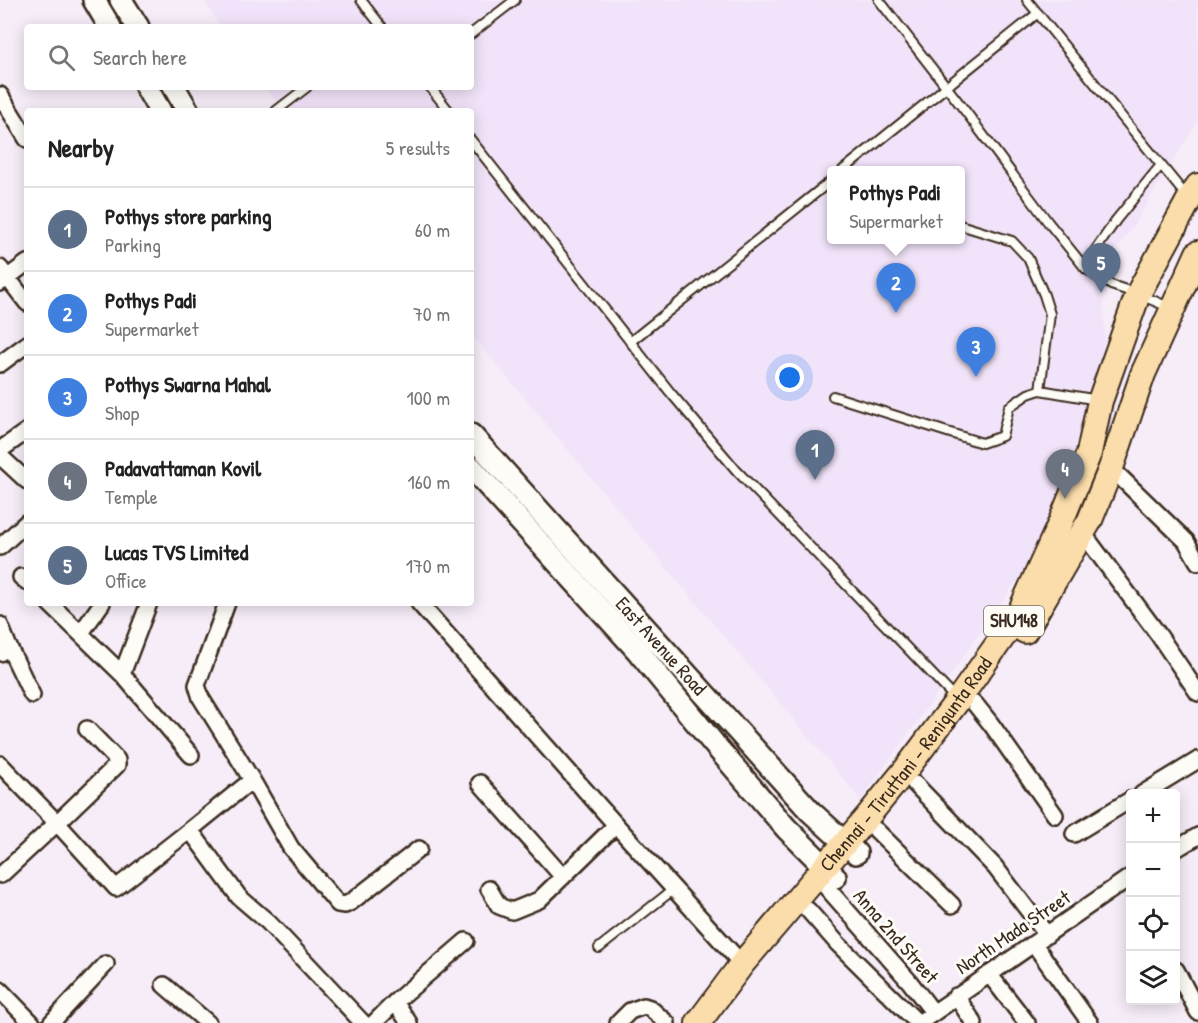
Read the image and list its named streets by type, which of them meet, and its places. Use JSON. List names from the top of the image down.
{
  "streets": {
    "main road": ["SHU148", "East Avenue Road", "Chennai - Tiruttani - Renigunta Road"],
    "street": ["North Mada Street", "Anna 2nd Street"]
  },
  "crossings": [
    ["East Avenue Road", "Chennai - Tiruttani - Renigunta Road"],
    ["East Avenue Road", "Anna 2nd Street"],
    ["Chennai - Tiruttani - Renigunta Road", "Anna 2nd Street"],
    ["North Mada Street", "Anna 2nd Street"]
  ],
  "page": {
    "search": "Search here",
    "heading": ["Nearby", "5 results"],
    "popup": ["Pothys Padi", "Supermarket"],
    "list": [
      {
        "mark": "1",
        "name": "Pothys store parking",
        "note": "Parking",
        "value": "60 m"
      },
      {
        "mark": "2",
        "name": "Pothys Padi",
        "note": "Supermarket",
        "value": "70 m"
      },
      {
        "mark": "3",
        "name": "Pothys Swarna Mahal",
        "note": "Shop",
        "value": "100 m"
      },
      {
        "mark": "4",
        "name": "Padavattaman Kovil",
        "note": "Temple",
        "value": "160 m"
      },
      {
        "mark": "5",
        "name": "Lucas TVS Limited",
        "note": "Office",
        "value": "170 m"
      }
    ],
    "pins": [
      "5",
      "2",
      "3",
      "1",
      "4"
    ],
    "map_buttons": ["+", "−"]
  }
}
